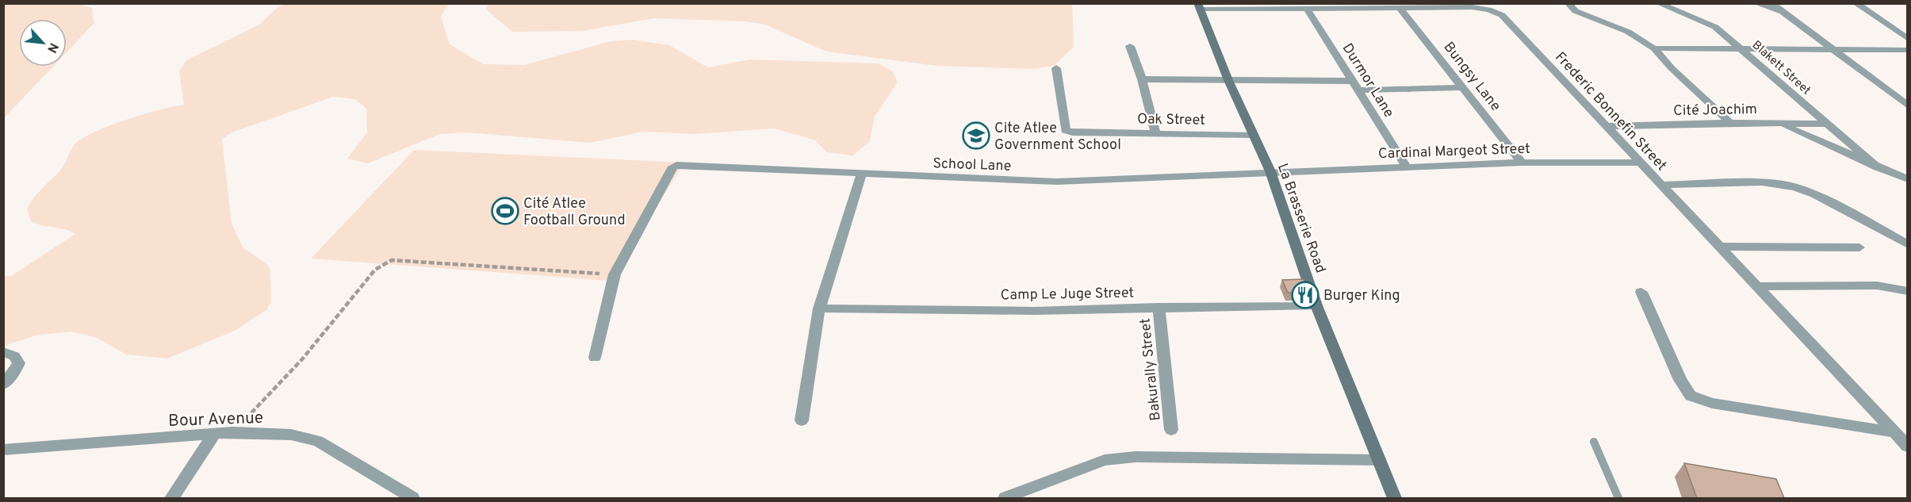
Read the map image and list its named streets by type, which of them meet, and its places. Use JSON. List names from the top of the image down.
{
  "streets": {
    "main road": ["La Brasserie Road"],
    "street": [
      "Blakett Street",
      "Bungsy Lane",
      "Durmor Lane",
      "Cité Joachim",
      "Frederic Bonnefin Street",
      "Oak Street",
      "Cardinal Margeot Street",
      "School Lane",
      "Camp Le Juge Street",
      "Bakurally Street",
      "Bour Avenue"
    ]
  },
  "crossings": [
    ["Blakett Street", "Cité Joachim"],
    ["Bungsy Lane", "Frederic Bonnefin Street"],
    ["Bungsy Lane", "Cardinal Margeot Street"],
    ["Durmor Lane", "Frederic Bonnefin Street"],
    ["Durmor Lane", "Cardinal Margeot Street"],
    ["Cité Joachim", "Frederic Bonnefin Street"],
    ["Frederic Bonnefin Street", "Cardinal Margeot Street"],
    ["Frederic Bonnefin Street", "La Brasserie Road"],
    ["Oak Street", "La Brasserie Road"],
    ["Cardinal Margeot Street", "School Lane"],
    ["Cardinal Margeot Street", "La Brasserie Road"],
    ["School Lane", "La Brasserie Road"],
    ["La Brasserie Road", "Camp Le Juge Street"],
    ["Camp Le Juge Street", "Bakurally Street"]
  ],
  "places": {
    "school or university": ["Cite Atlee Government School"],
    "sports": ["Cité Atlee Football Ground"],
    "restaurant": ["Burger King"]
  },
  "north": "bottom right"
}
